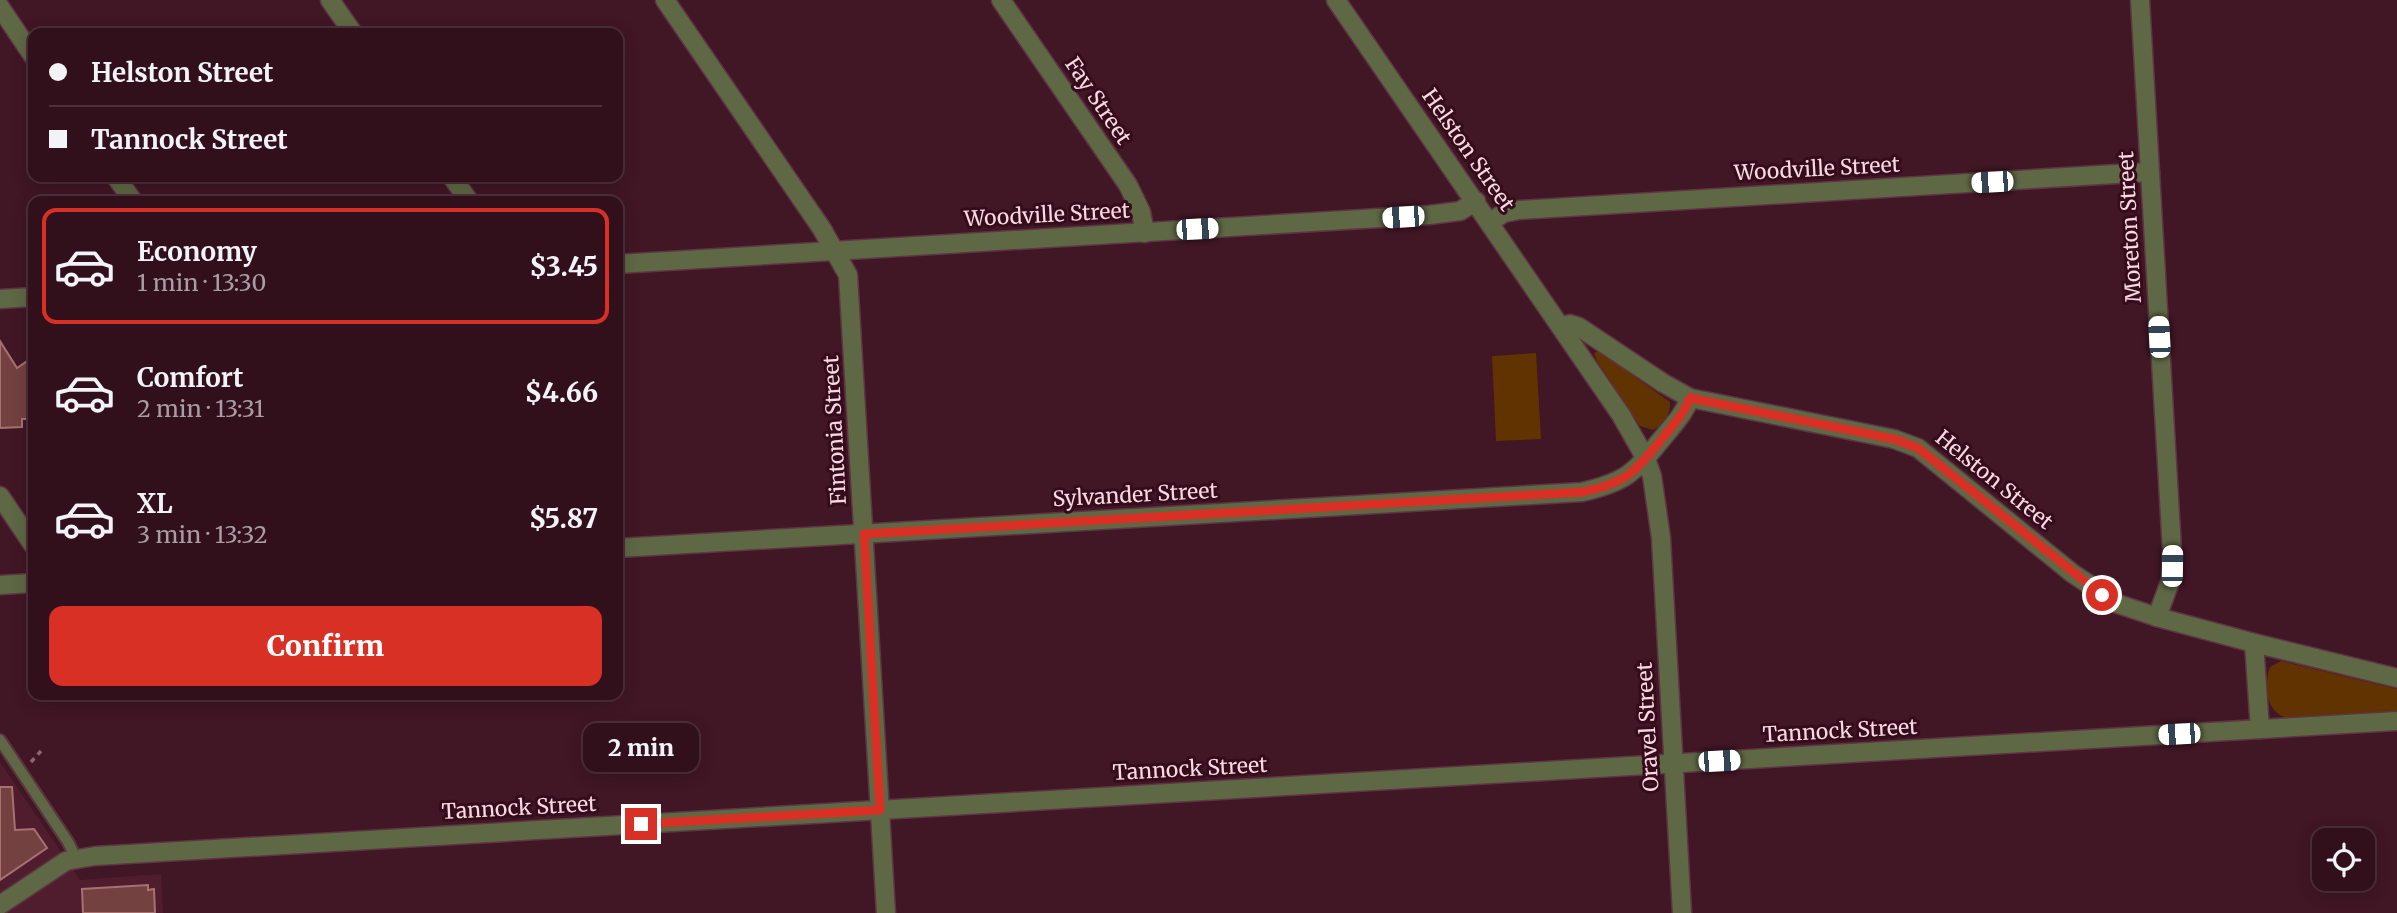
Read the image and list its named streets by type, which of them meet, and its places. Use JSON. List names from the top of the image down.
{
  "streets": {
    "street": [
      "Fay Street",
      "Helston Street",
      "Woodville Street",
      "Moreton Street",
      "Fintonia Street",
      "Sylvander Street",
      "Oravel Street",
      "Tannock Street"
    ]
  },
  "crossings": [
    ["Fay Street", "Woodville Street"],
    ["Helston Street", "Woodville Street"],
    ["Helston Street", "Moreton Street"],
    ["Helston Street", "Sylvander Street"],
    ["Helston Street", "Oravel Street"],
    ["Woodville Street", "Moreton Street"],
    ["Woodville Street", "Fintonia Street"],
    ["Fintonia Street", "Sylvander Street"],
    ["Fintonia Street", "Tannock Street"],
    ["Oravel Street", "Tannock Street"]
  ],
  "page": {
    "banner": ["Helston Street", "Tannock Street"],
    "list": [
      {
        "name": "Economy",
        "note": "1 min · 13:30",
        "value": "$3.45"
      },
      {
        "name": "Comfort",
        "note": "2 min · 13:31",
        "value": "$4.66"
      },
      {
        "name": "XL",
        "note": "3 min · 13:32",
        "value": "$5.87"
      }
    ],
    "buttons": "Confirm",
    "bubble": "2 min"
  }
}
